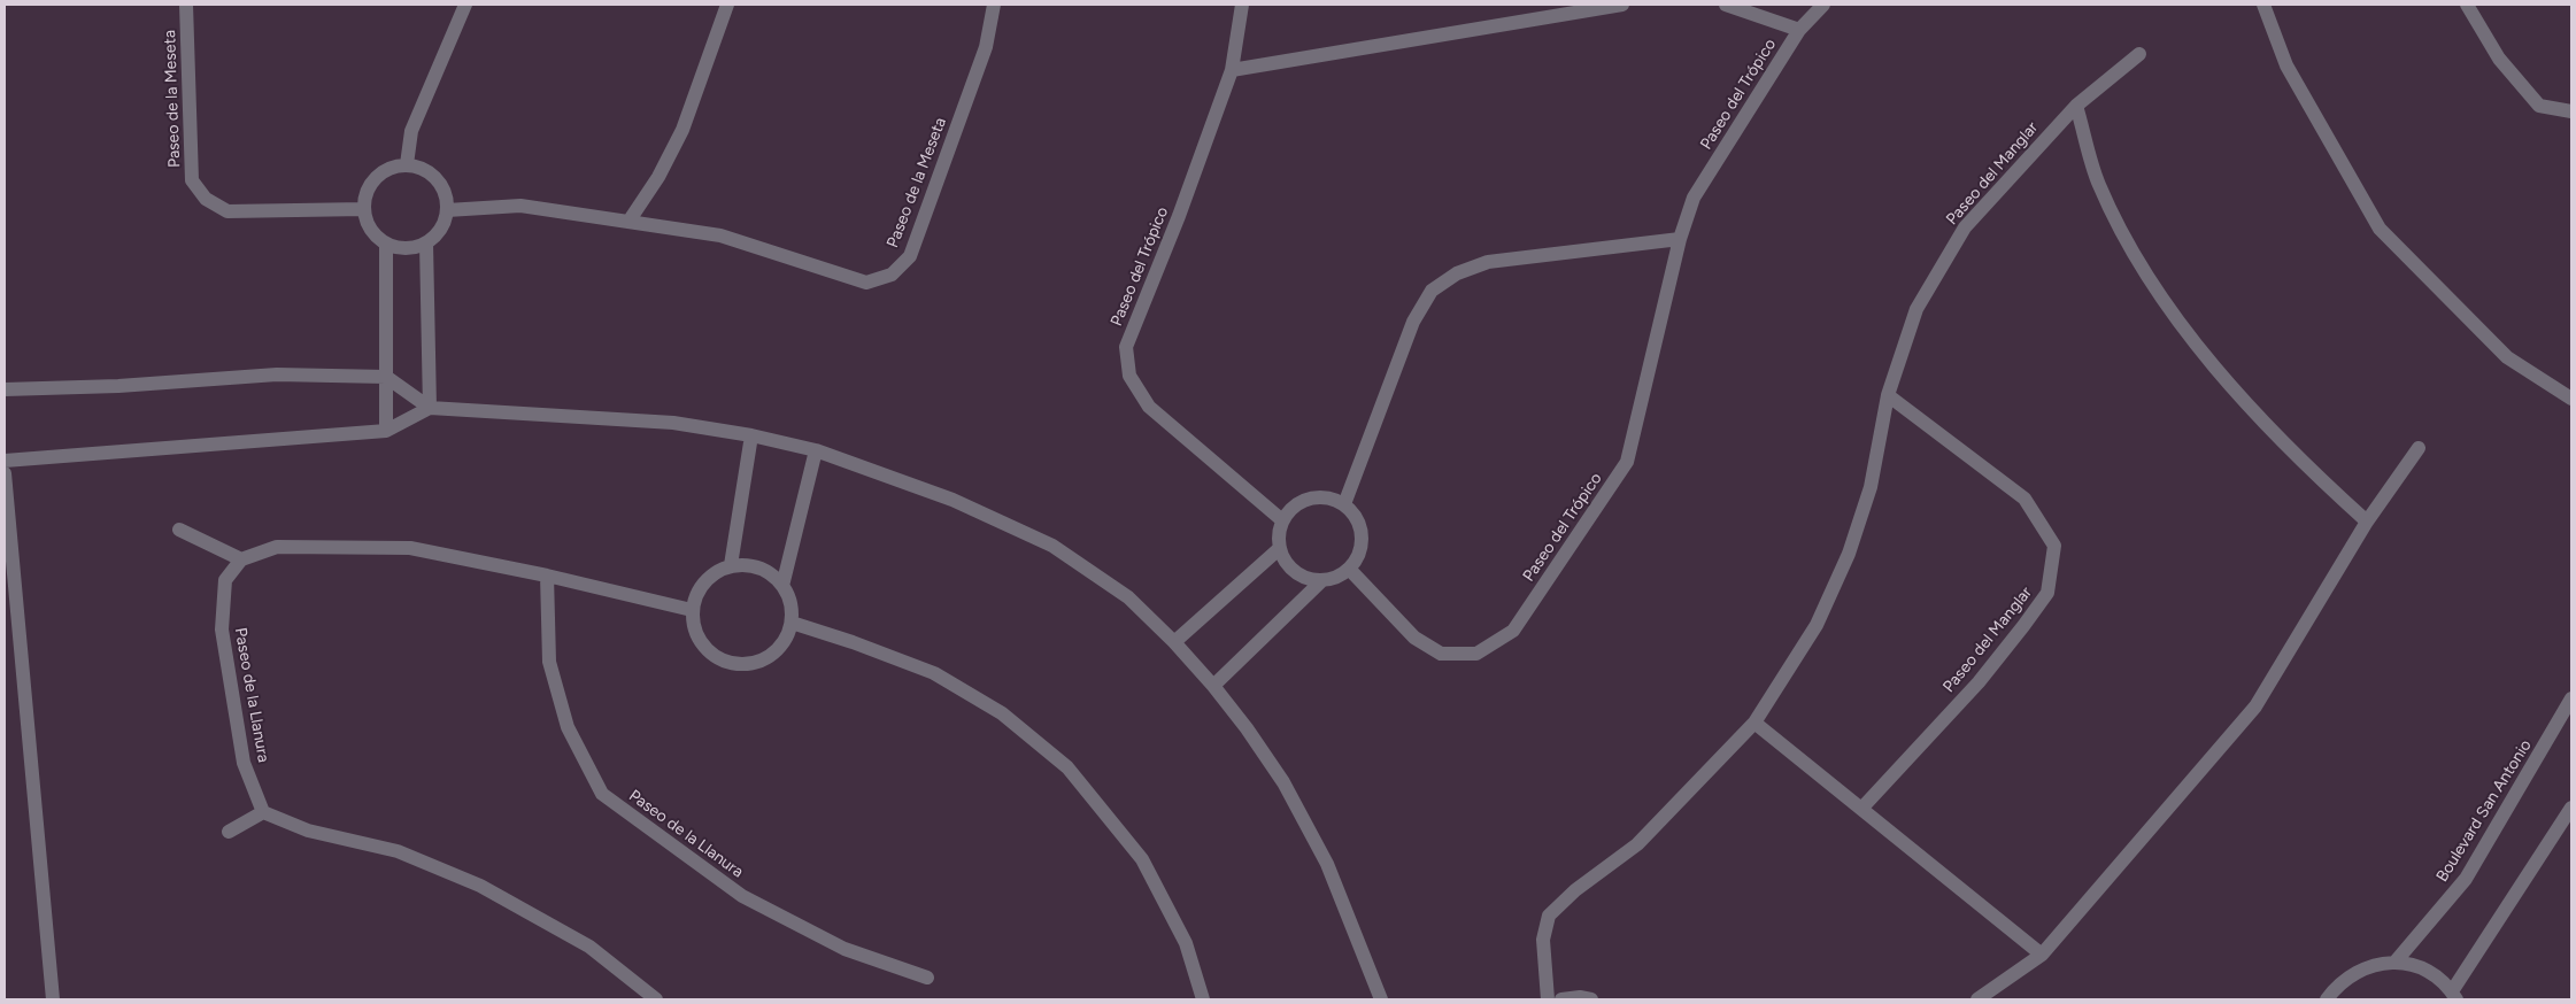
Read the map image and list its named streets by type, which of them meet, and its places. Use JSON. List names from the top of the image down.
{
  "streets": {
    "street": [
      "Paseo del Trópico",
      "Paseo de la Meseta",
      "Paseo del Manglar",
      "Paseo de la Llanura",
      "Boulevard San Antonio"
    ]
  }
}
